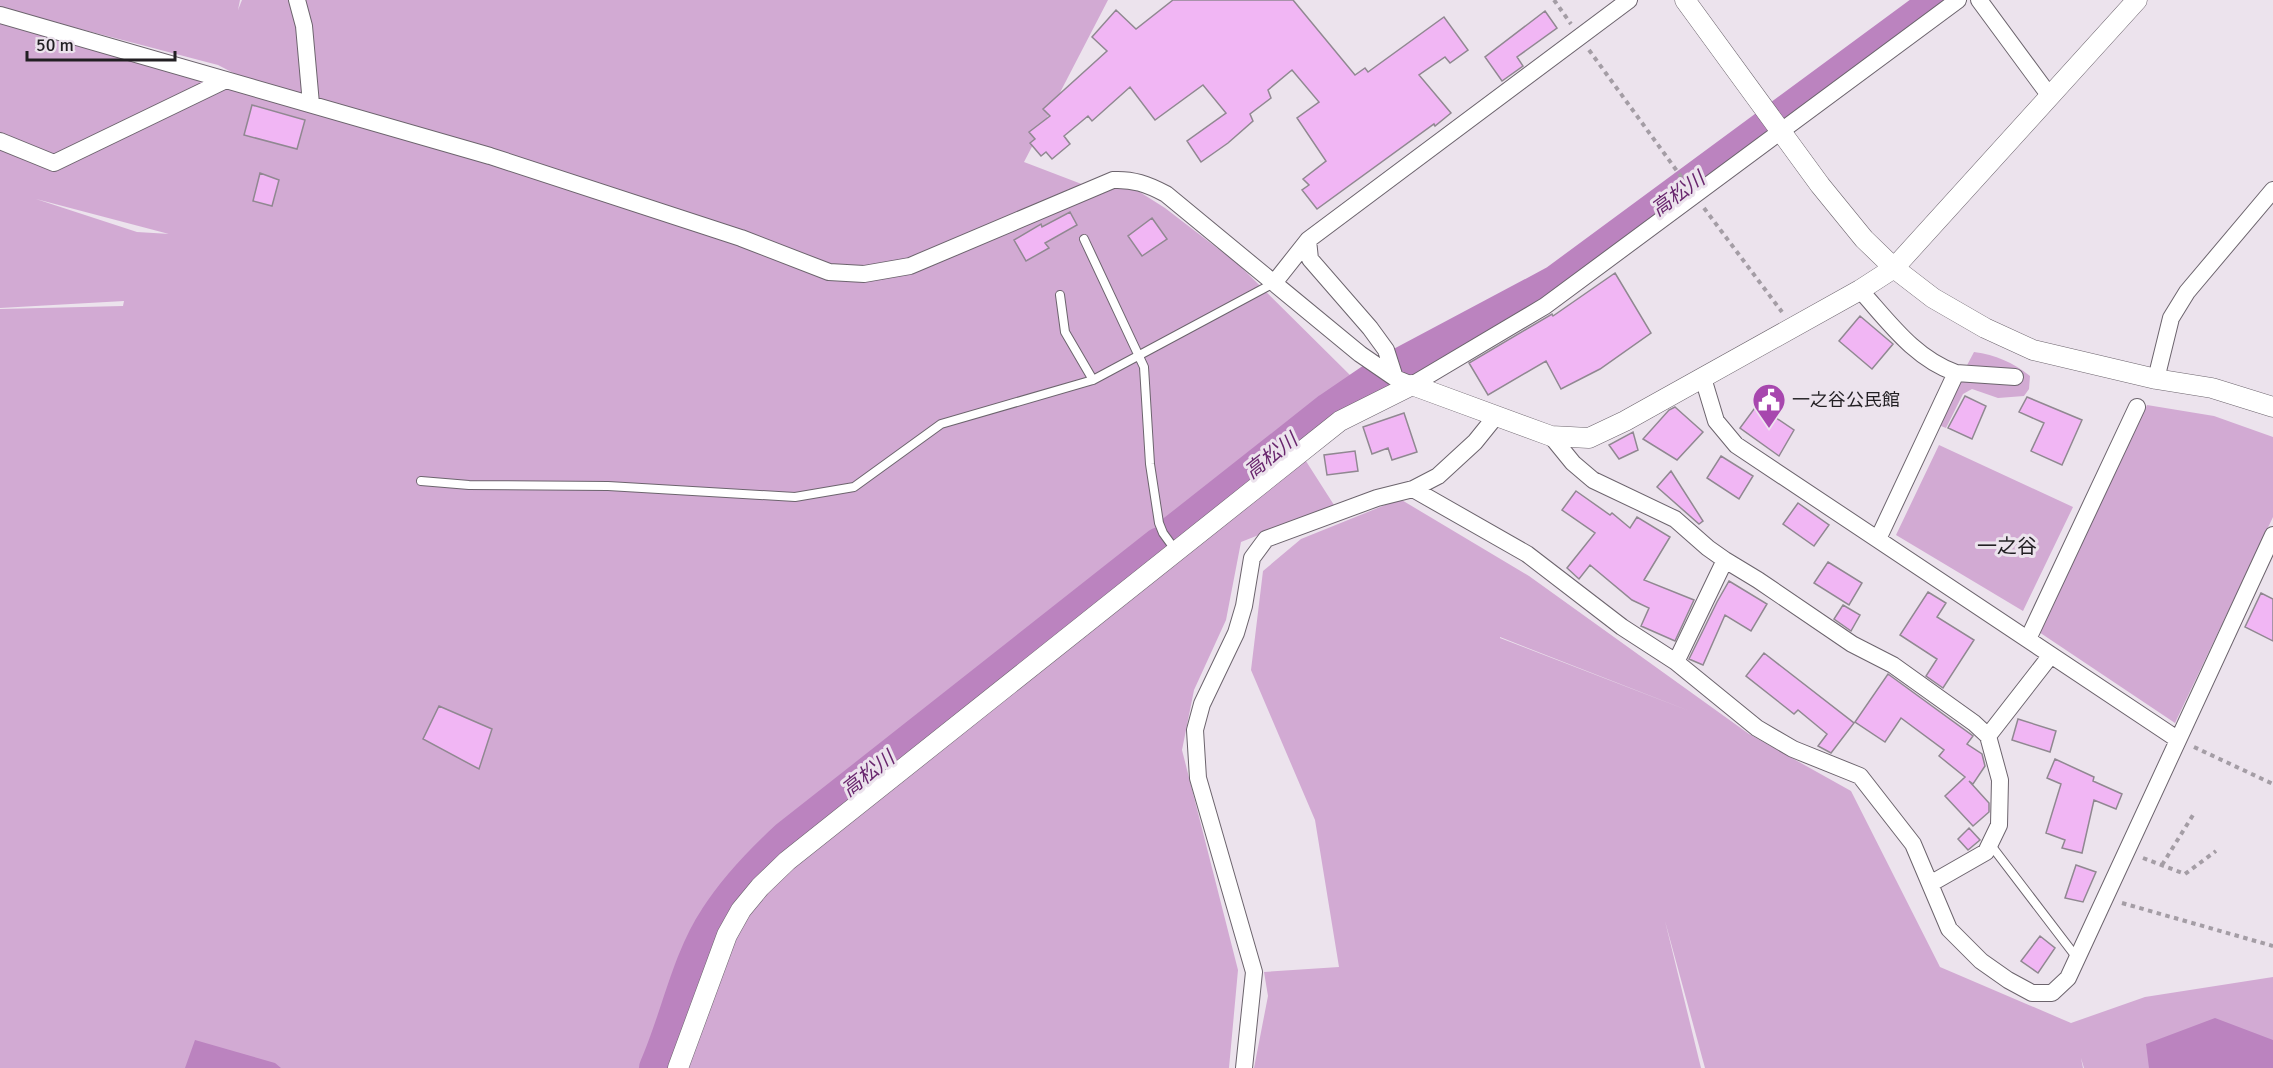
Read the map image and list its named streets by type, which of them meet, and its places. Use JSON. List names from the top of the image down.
{
  "districts": ["一之谷"],
  "water": ["高松川"],
  "places": {
    "public building": ["一之谷公民館"]
  },
  "scale_bar": "50 m"
}
